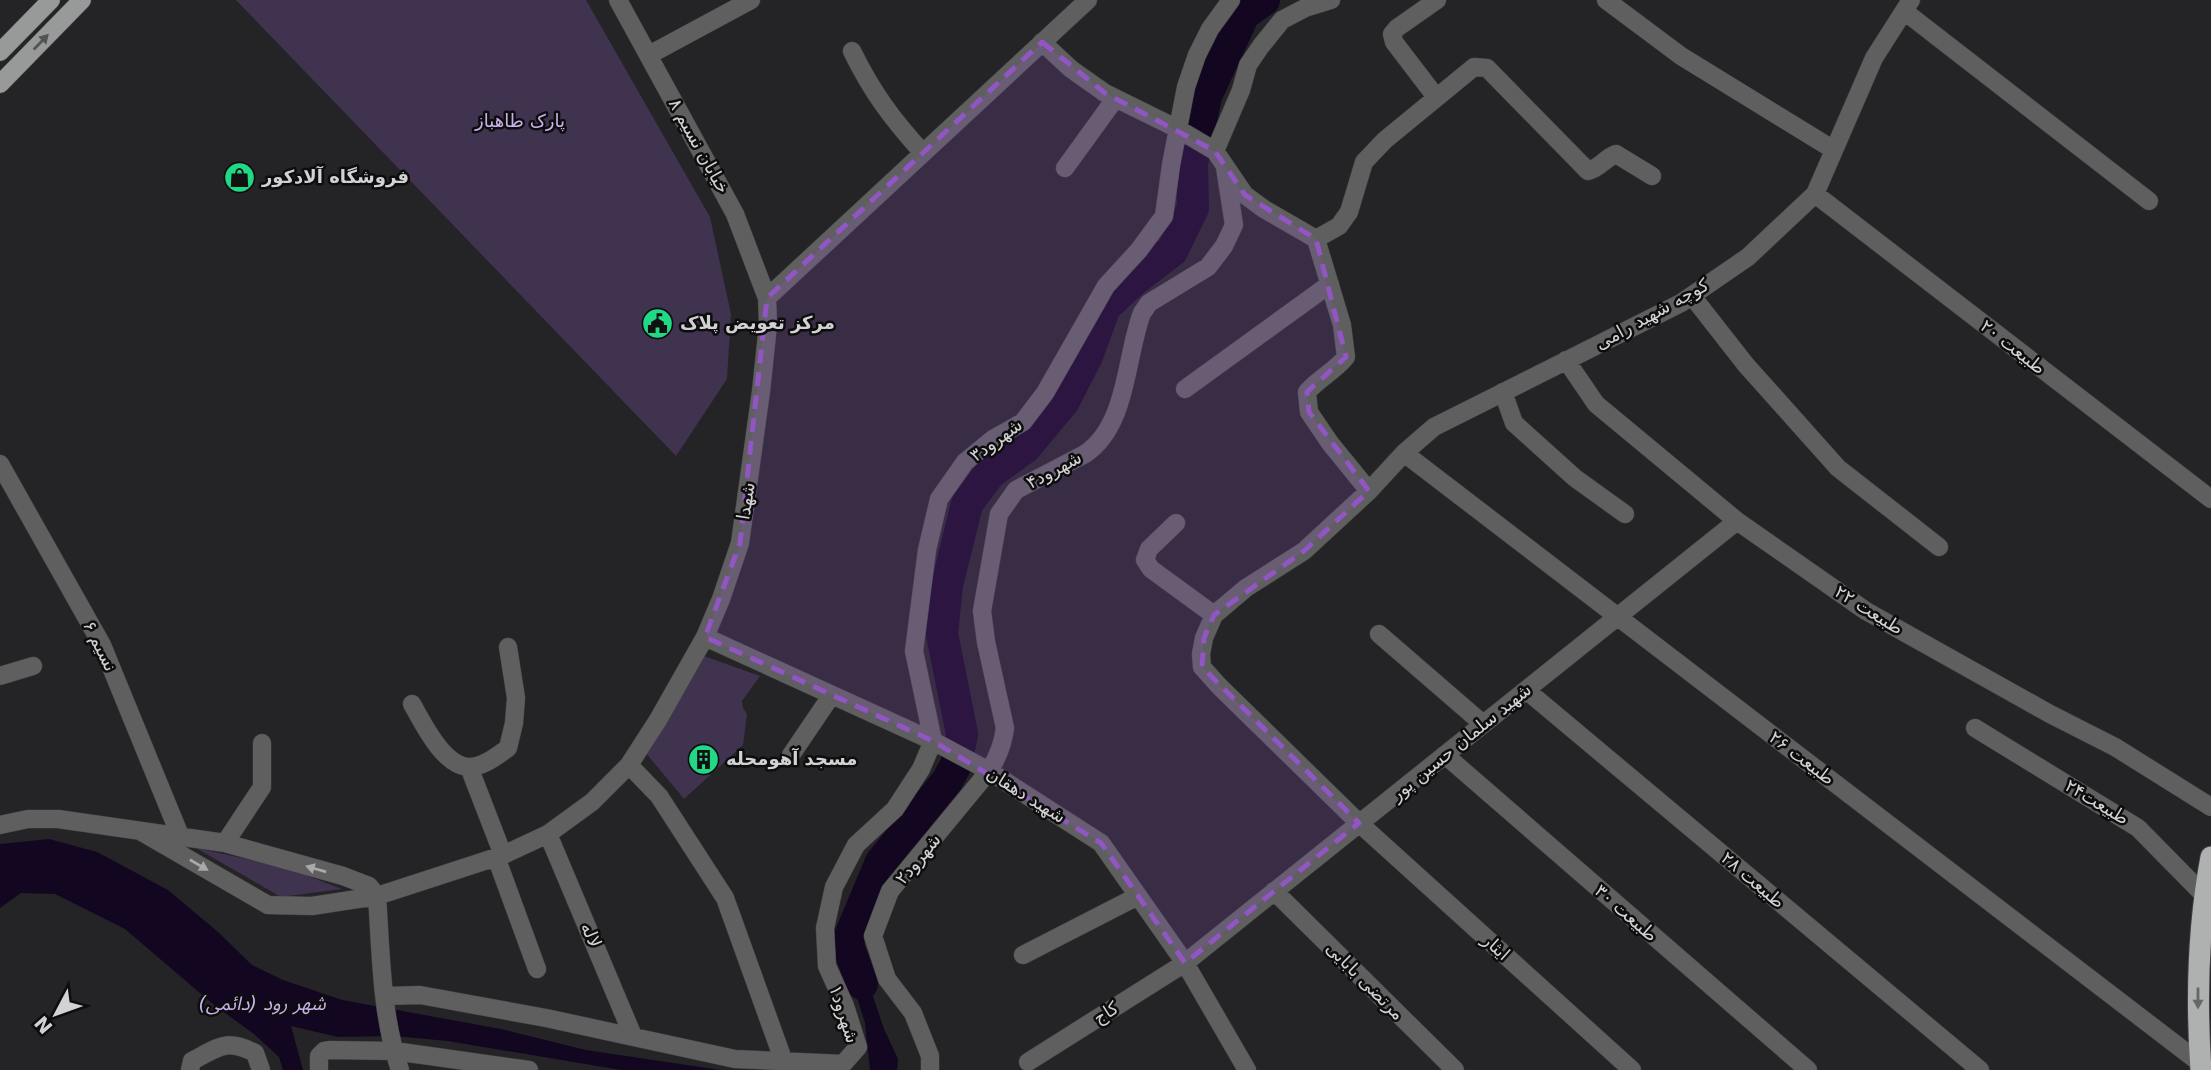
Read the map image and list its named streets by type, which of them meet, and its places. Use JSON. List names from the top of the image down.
{
  "streets": {
    "street": [
      "خیابان نسیم ۸",
      "کوچه شهید رامی",
      "طبیعت ۲۰",
      "شهرود۳",
      "شهرود۴",
      "شهدا",
      "طبیعت ۲۲",
      "نسیم ۶",
      "شهید سلمان حسین پور",
      "طبیعت ۲۶",
      "شهید دهقان",
      "طبیعت۲۴",
      "شهرود۲",
      "طبیعت ۲۸",
      "طبیعت ۳۰",
      "لاله",
      "ایثار",
      "مرتضی بابایی",
      "کاج",
      "شهرود۱"
    ]
  },
  "crossings": [
    ["خیابان نسیم ۸", "شهدا"],
    ["کوچه شهید رامی", "طبیعت ۲۰"],
    ["کوچه شهید رامی", "طبیعت ۲۲"],
    ["کوچه شهید رامی", "طبیعت ۲۶"],
    ["کوچه شهید رامی", "ایثار"],
    ["شهرود۳", "شهید دهقان"],
    ["شهرود۳", "شهرود۱"],
    ["شهرود۴", "شهید دهقان"],
    ["شهرود۴", "شهرود۲"],
    ["شهدا", "شهید دهقان"],
    ["شهدا", "لاله"],
    ["طبیعت ۲۲", "شهید سلمان حسین پور"],
    ["شهید سلمان حسین پور", "طبیعت ۲۶"],
    ["شهید سلمان حسین پور", "شهید دهقان"],
    ["شهید سلمان حسین پور", "طبیعت ۲۸"],
    ["شهید سلمان حسین پور", "طبیعت ۳۰"],
    ["شهید سلمان حسین پور", "ایثار"],
    ["شهید سلمان حسین پور", "مرتضی بابایی"],
    ["شهید سلمان حسین پور", "کاج"],
    ["شهید دهقان", "شهرود۲"],
    ["شهید دهقان", "کاج"],
    ["شهید دهقان", "شهرود۱"],
    ["لاله", "شهرود۱"]
  ],
  "water": ["شهر رود (دائمی)"],
  "parks": ["پارک طاهباز"],
  "places": {
    "shop": ["فروشگاه آلادکور"],
    "public building": ["مرکز تعویض پلاک"],
    "building": ["مسجد آهومحله"]
  },
  "north": "bottom left"
}
